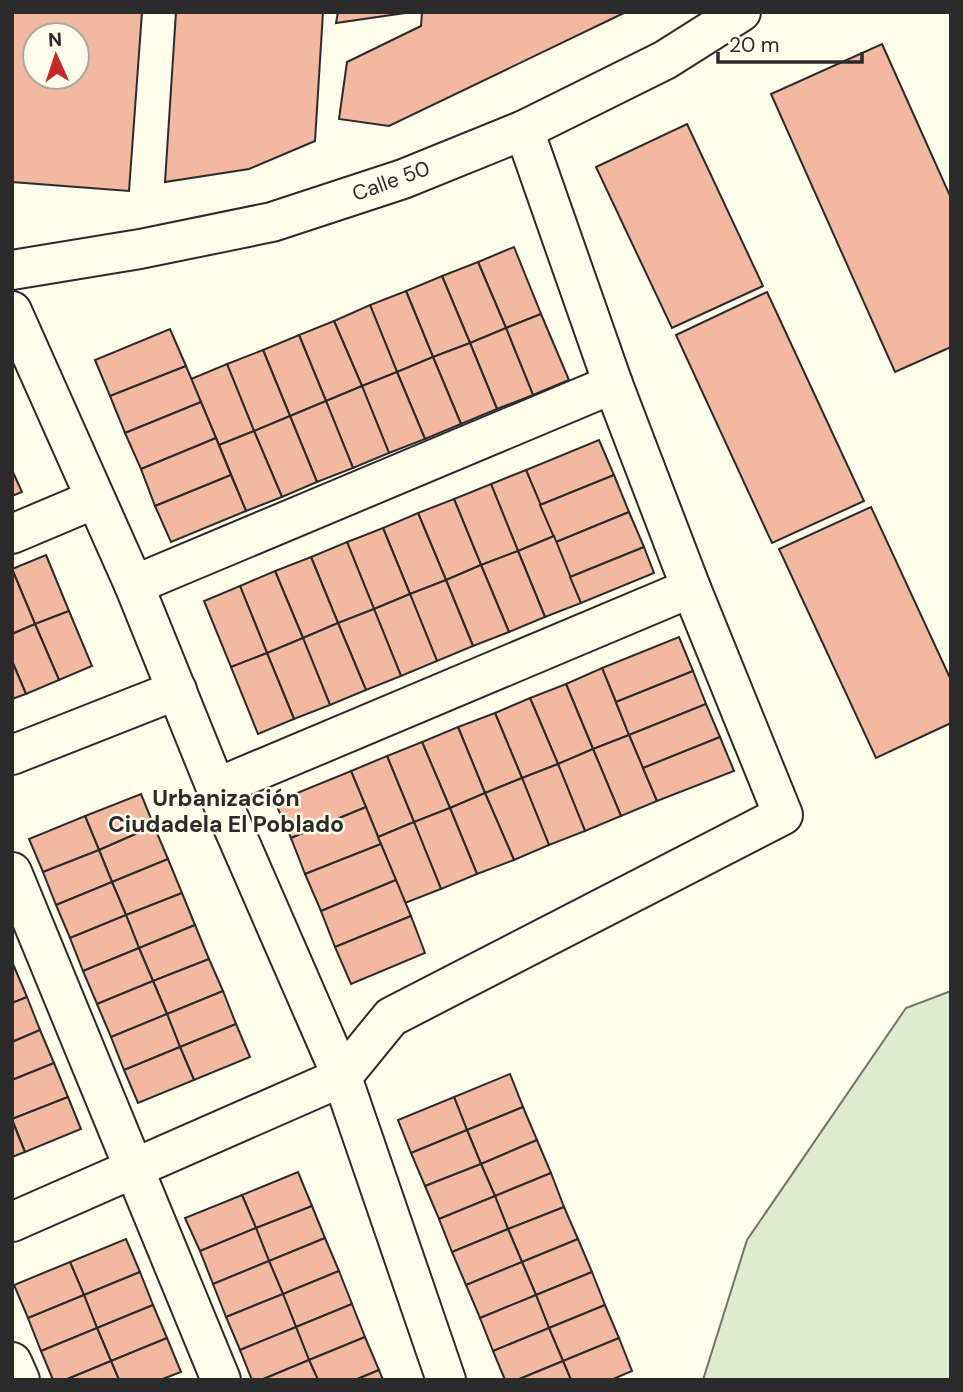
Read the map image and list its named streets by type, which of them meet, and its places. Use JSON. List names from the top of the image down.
{
  "streets": {
    "street": ["Calle 50"]
  },
  "districts": ["Urbanización Ciudadela El Poblado"],
  "scale_bar": "20 m",
  "north": "top"
}
